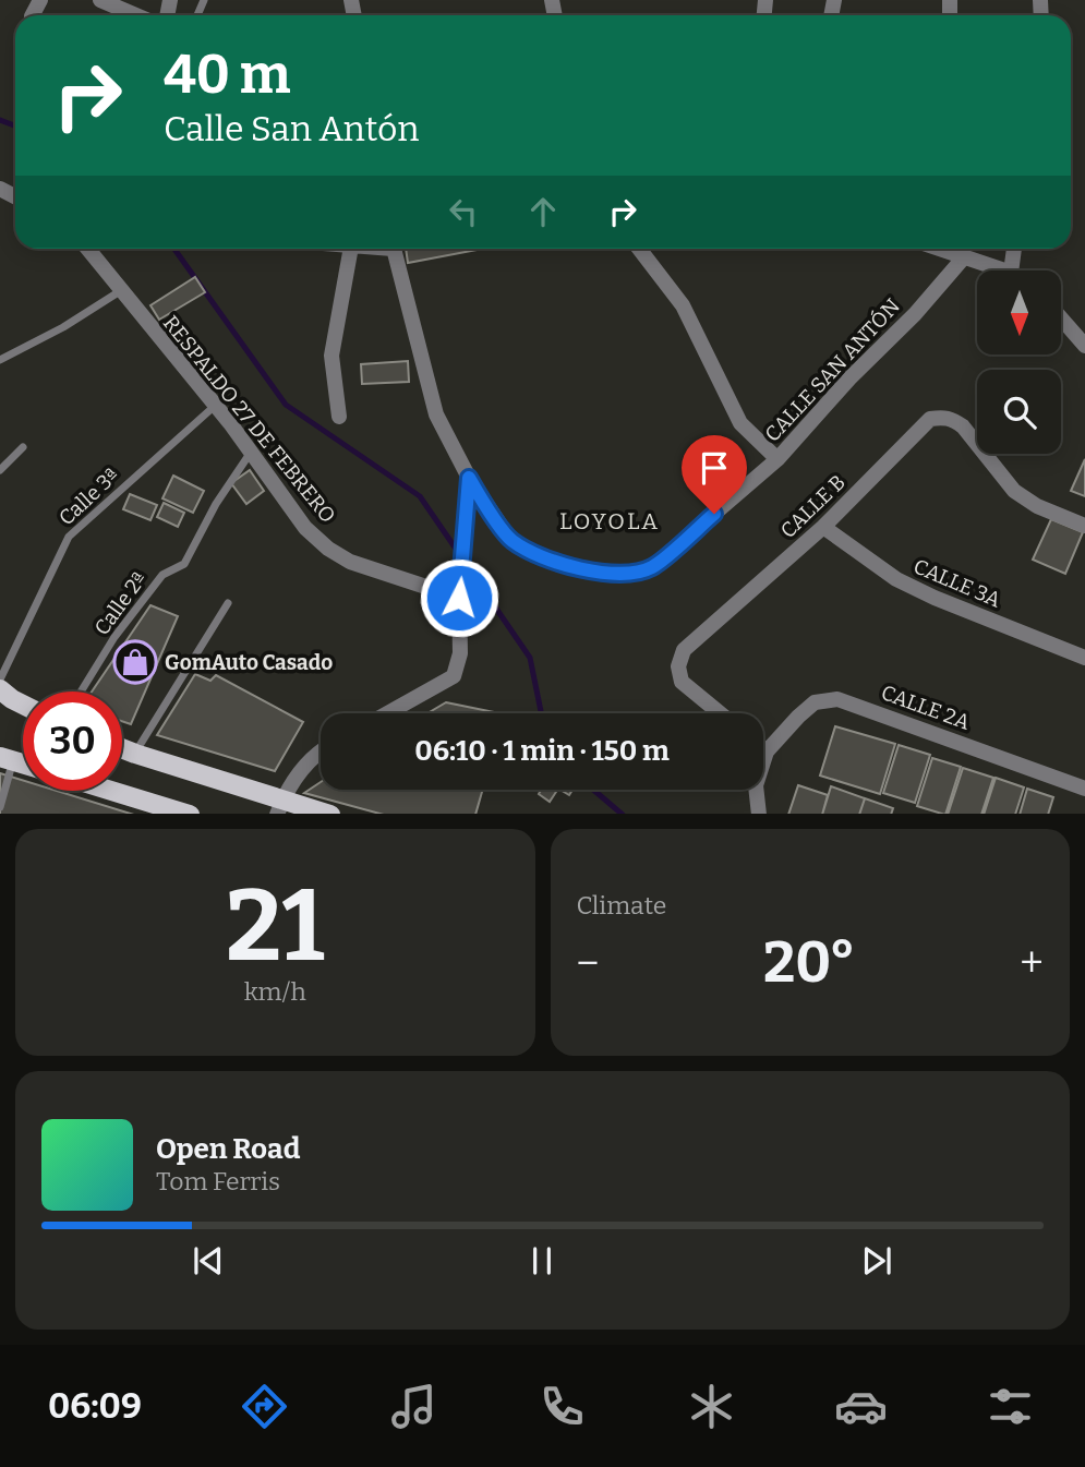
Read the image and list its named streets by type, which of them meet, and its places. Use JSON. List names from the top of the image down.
{
  "streets": {
    "street": [
      "CALLE SAN ANTÓN",
      "RESPALDO 27 DE FEBRERO",
      "CALLE B",
      "CALLE 3A",
      "CALLE 2A"
    ],
    "lane": ["Calle 3ª", "Calle 2ª"]
  },
  "crossings": [
    ["RESPALDO 27 DE FEBRERO", "Calle 3ª"],
    ["RESPALDO 27 DE FEBRERO", "Calle 2ª"],
    ["CALLE B", "CALLE 3A"]
  ],
  "districts": ["LOYOLA"],
  "places": {
    "shop": ["GomAuto Casado"]
  },
  "north": "bottom",
  "page": {
    "turn": ["40 m", "Calle San Antón"],
    "limit": "30",
    "trip": "06:10 · 1 min · 150 m",
    "tile": [
      ["21", "km/h"],
      "Climate"
    ],
    "heat": ["−", "20°", "+"],
    "song": ["Open Road", "Tom Ferris"],
    "tabs": "06:09"
  }
}
